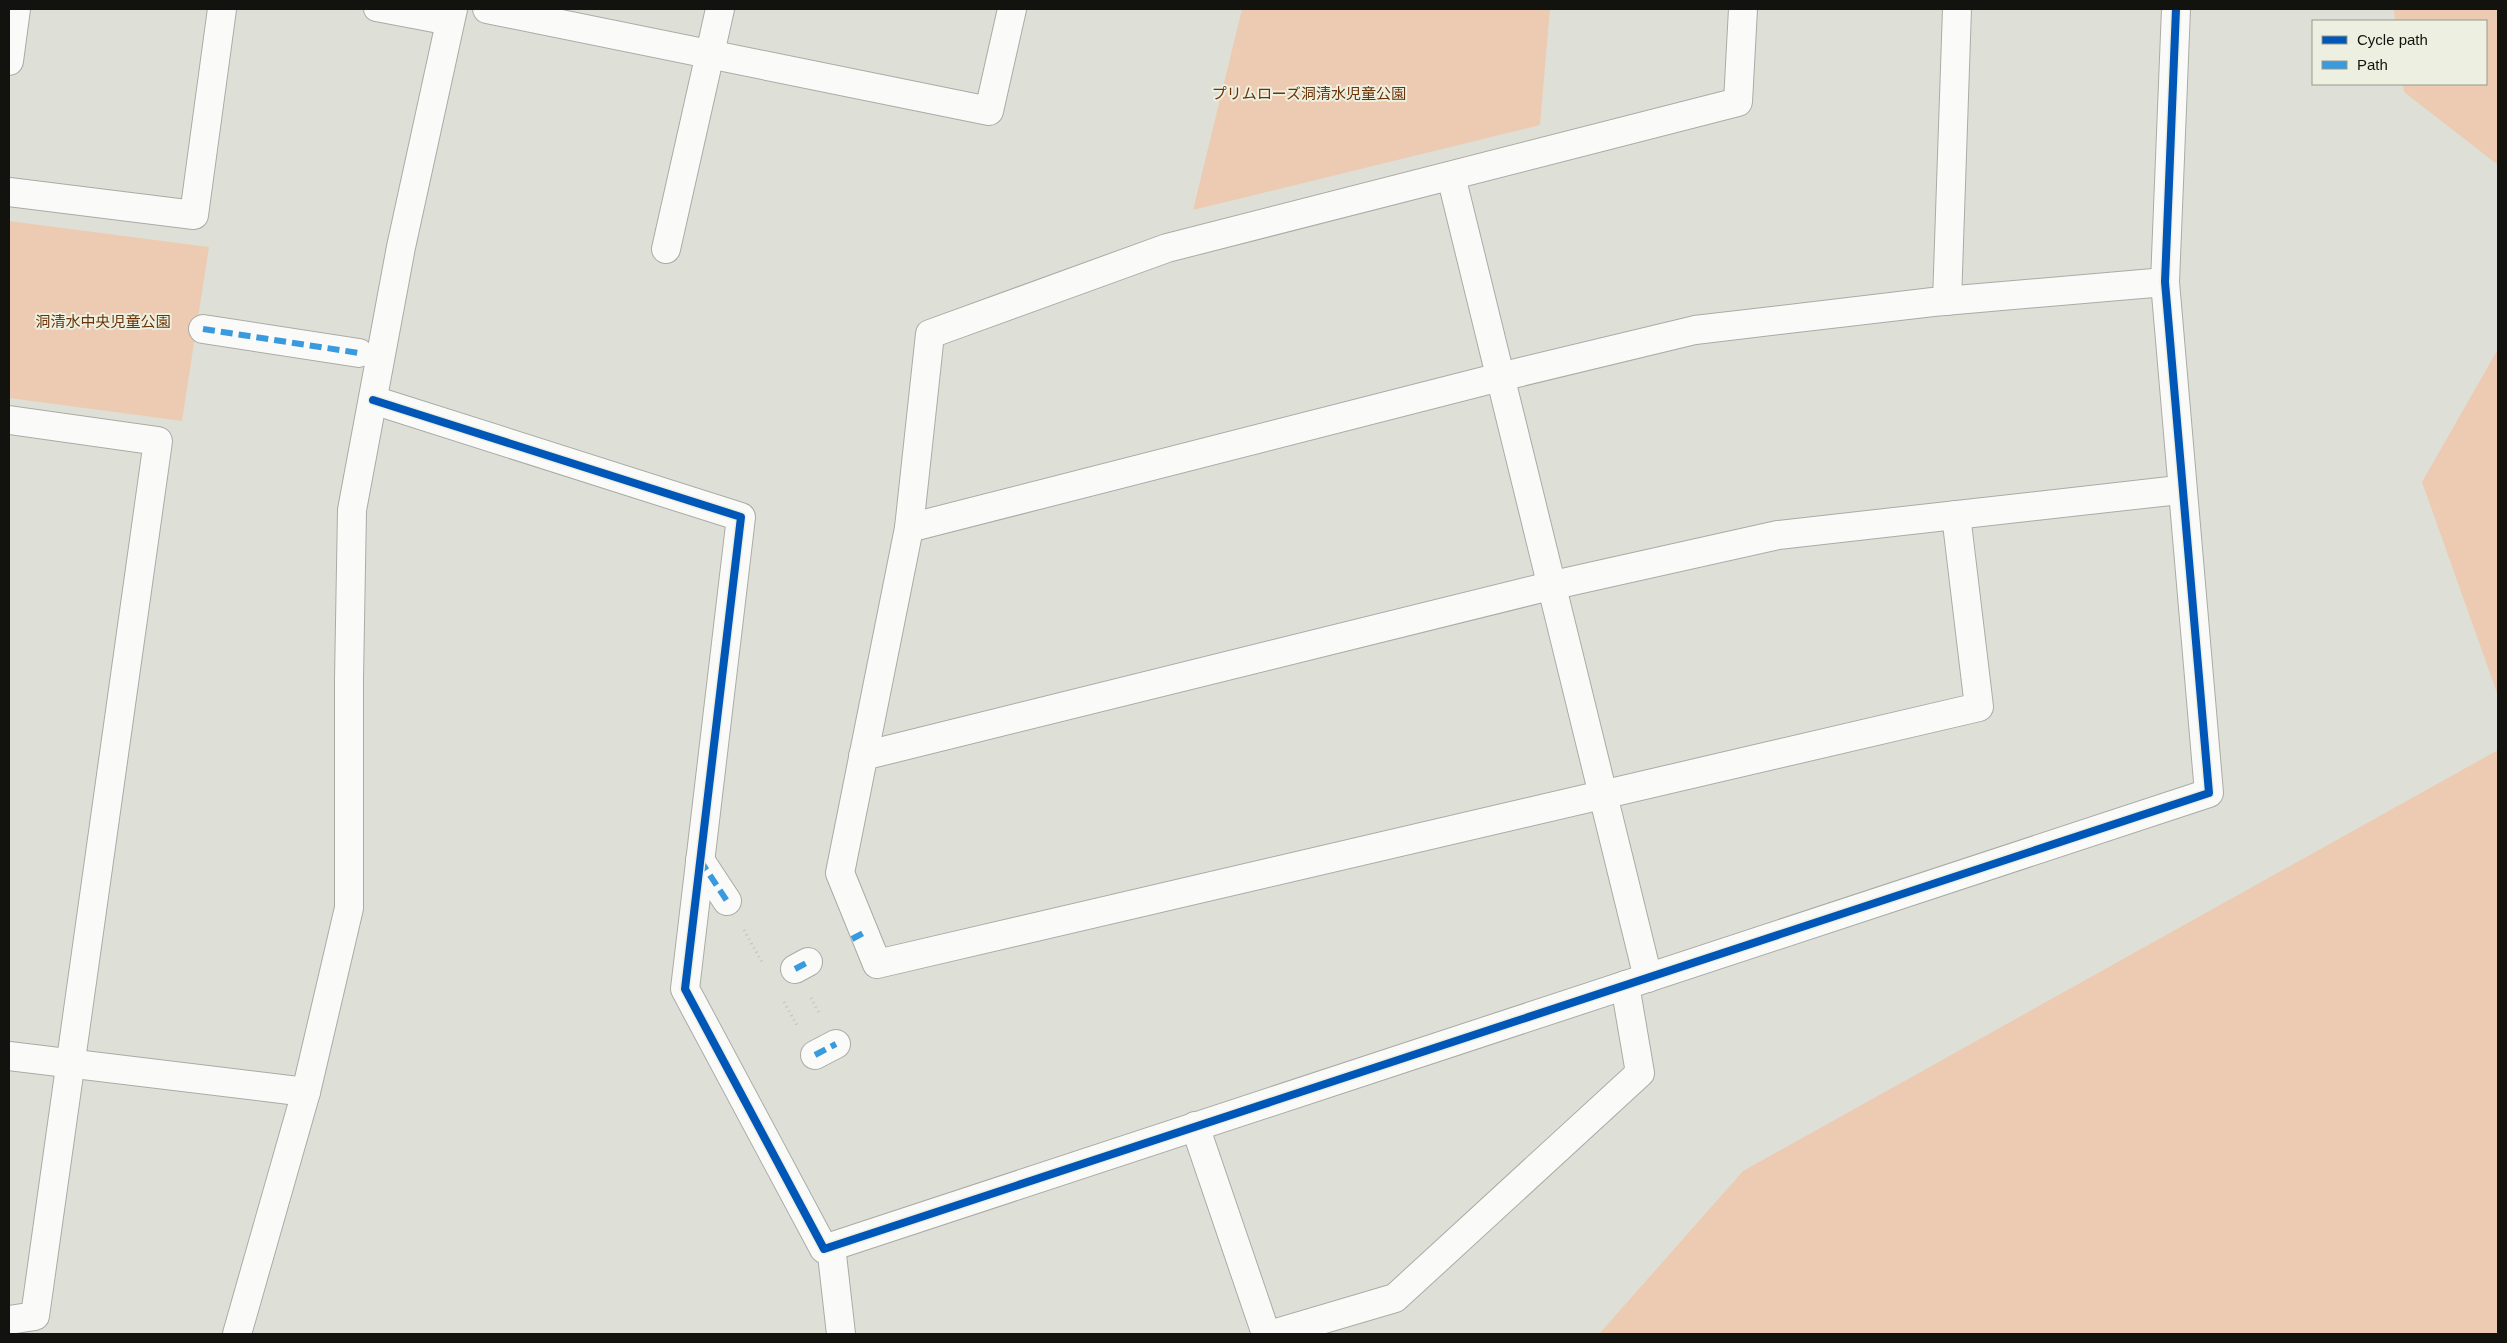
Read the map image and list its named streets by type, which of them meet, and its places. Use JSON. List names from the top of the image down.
{
  "parks": ["プリムローズ洞清水児童公園", "洞清水中央児童公園"],
  "legend": ["Cycle path", "Path"]
}
